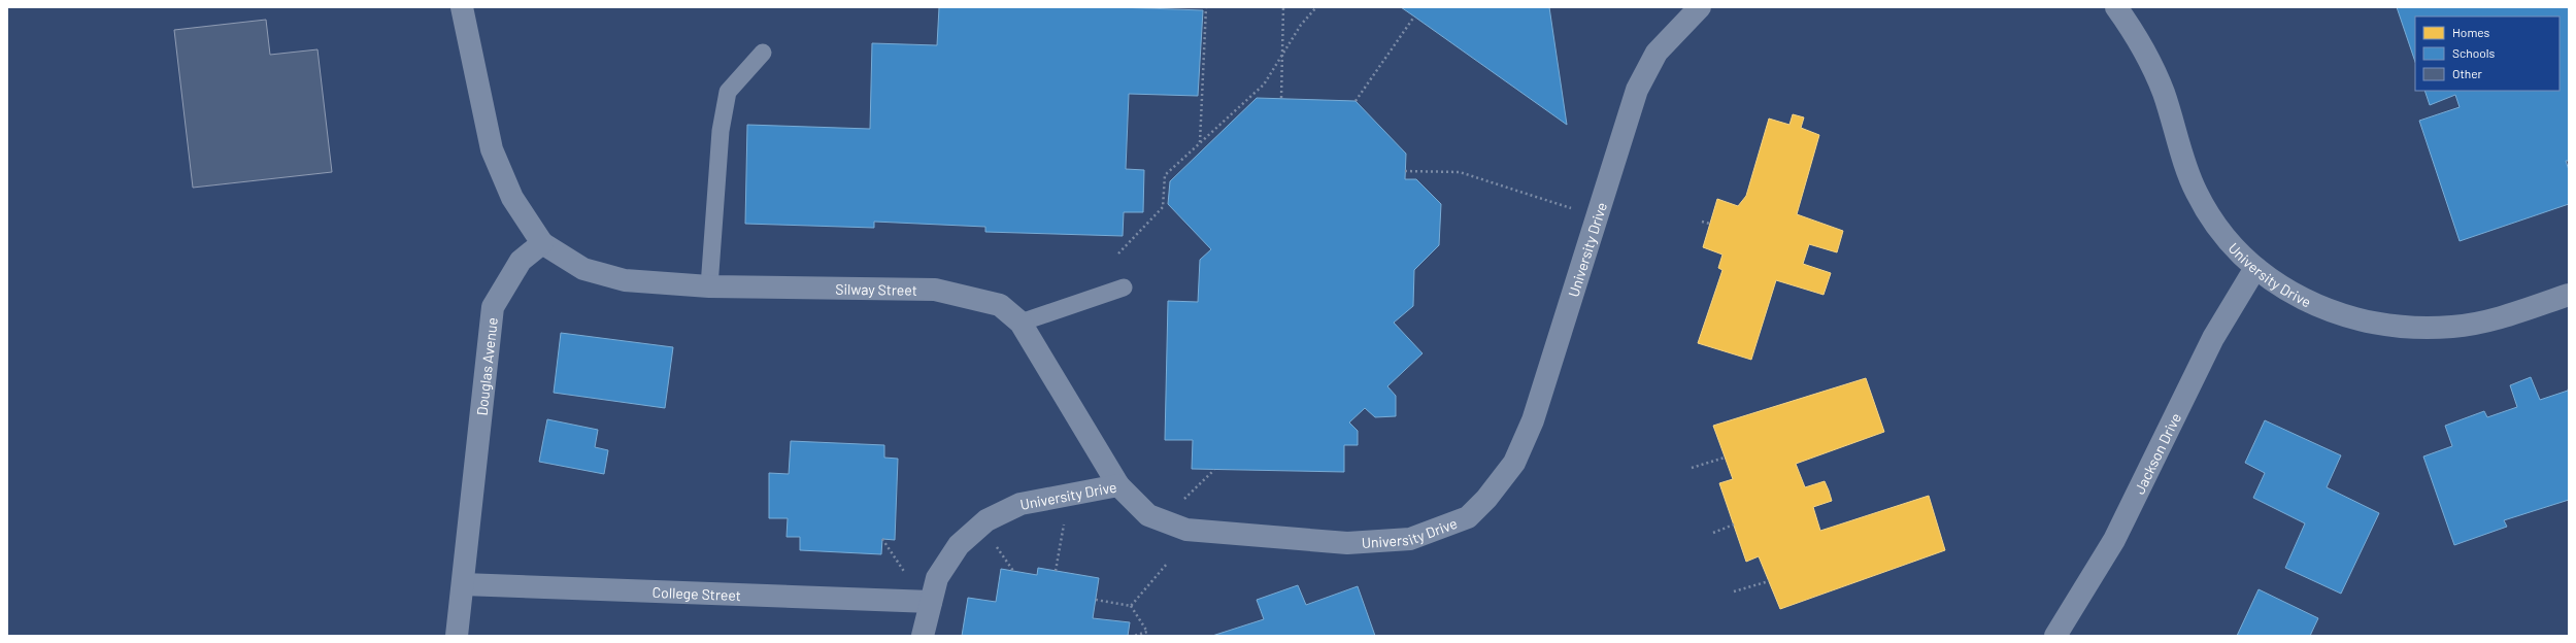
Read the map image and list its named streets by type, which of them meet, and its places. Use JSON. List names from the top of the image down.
{
  "streets": {
    "street": [
      "University Drive",
      "Silway Street",
      "Douglas Avenue",
      "Jackson Drive",
      "College Street"
    ]
  },
  "crossings": [
    ["University Drive", "Silway Street"],
    ["University Drive", "Jackson Drive"],
    ["University Drive", "College Street"],
    ["Silway Street", "Douglas Avenue"],
    ["Douglas Avenue", "College Street"]
  ],
  "legend": ["Homes", "Schools", "Other"]
}
